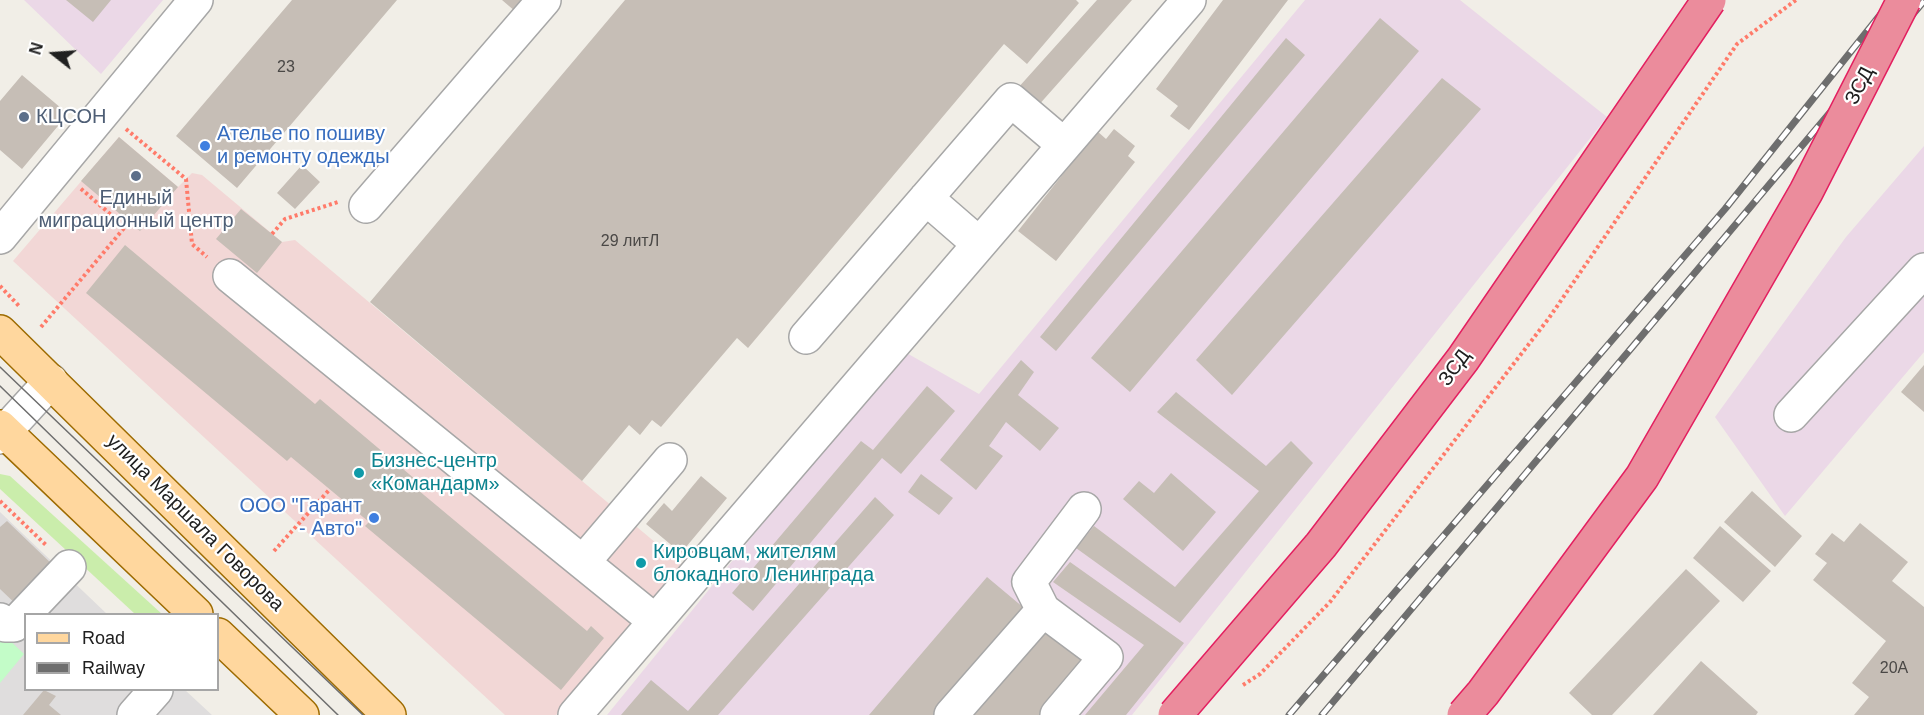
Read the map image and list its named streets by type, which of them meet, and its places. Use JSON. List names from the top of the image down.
{
  "streets": {
    "highway": ["ЗСД"],
    "main road": ["улица Маршала Говорова"]
  },
  "places": [
    "КЦСОН",
    "Ателье по пошиву и ремонту одежды",
    "Единый миграционный центр",
    "Бизнес-центр «Командарм»",
    "ООО \"Гарант - Авто\"",
    "Кировцам, жителям блокадного Ленинграда"
  ],
  "house_numbers": ["23", "29 литЛ", "20А"],
  "legend": ["Road", "Railway"],
  "north": "left"
}
